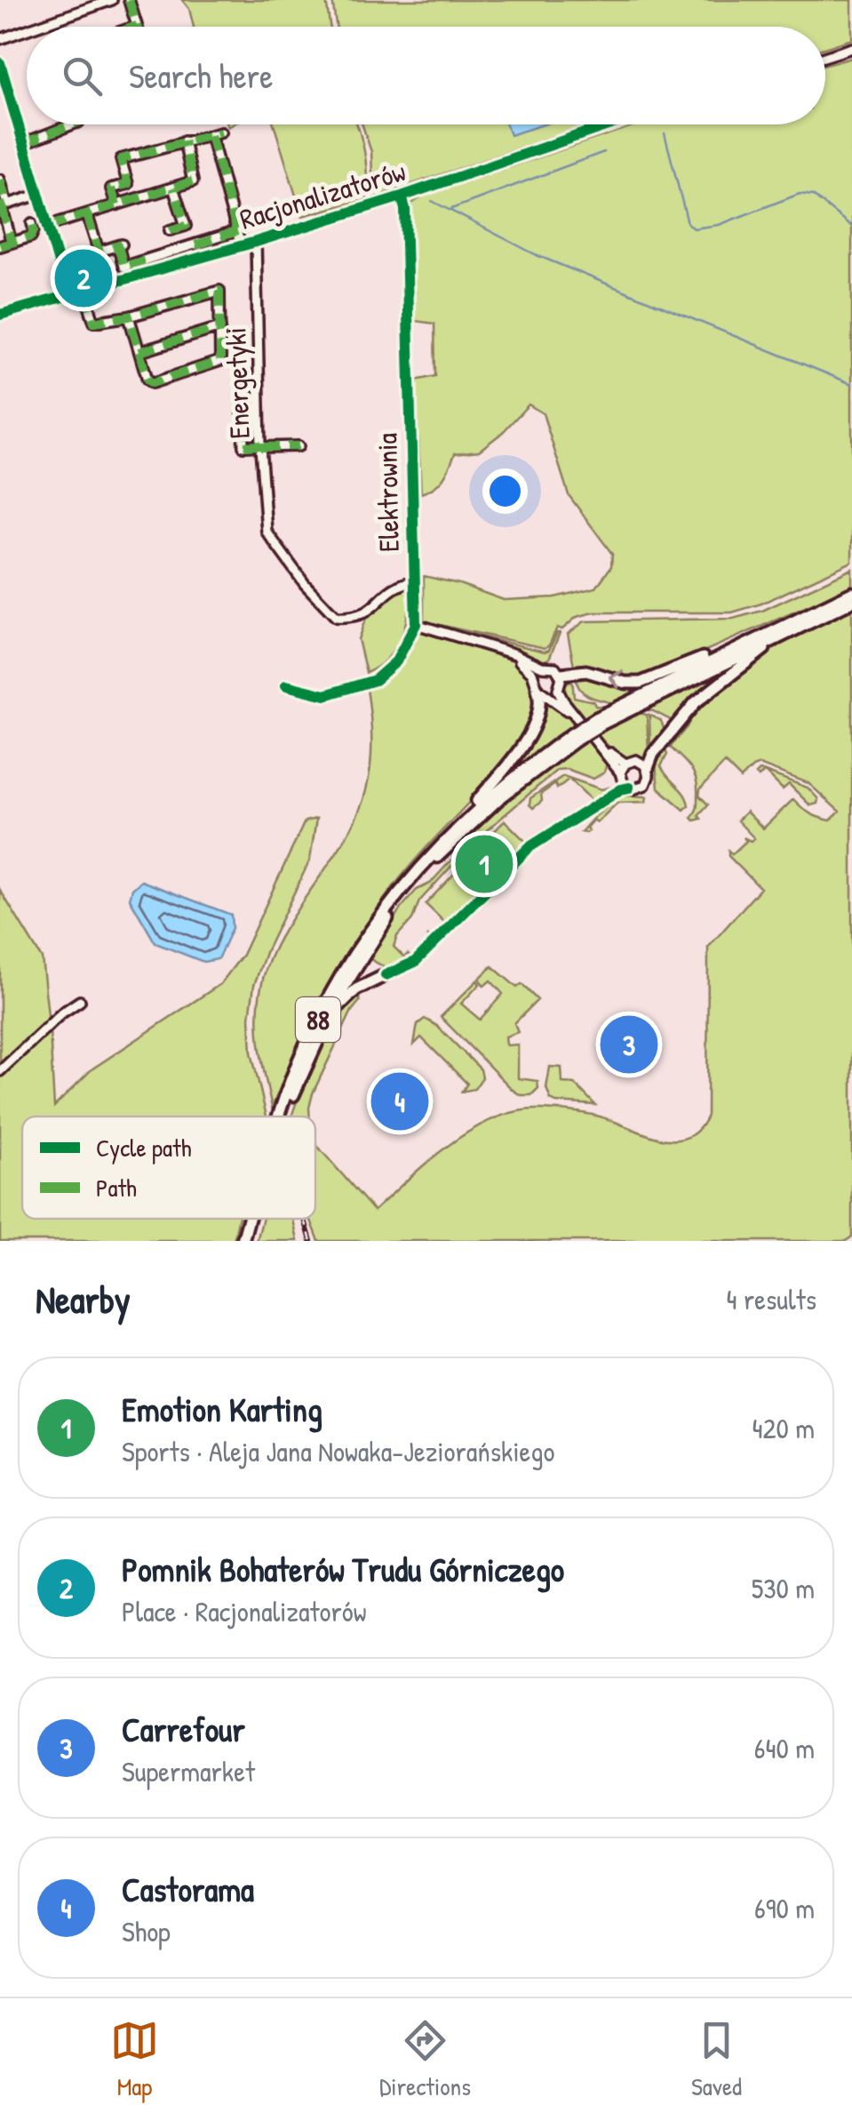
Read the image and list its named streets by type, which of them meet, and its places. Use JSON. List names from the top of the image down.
{
  "streets": {
    "main road": ["88"],
    "street": ["Racjonalizatorów", "Energetyki", "Elektrownia"]
  },
  "crossings": [
    ["Racjonalizatorów", "Energetyki"],
    ["Racjonalizatorów", "Elektrownia"],
    ["Energetyki", "Elektrownia"]
  ],
  "legend": ["Cycle path", "Path"],
  "page": {
    "search": "Search here",
    "pins": [
      "2",
      "1",
      "3",
      "4"
    ],
    "heading": ["Nearby", "4 results"],
    "list": [
      {
        "mark": "1",
        "name": "Emotion Karting",
        "note": "Sports · Aleja Jana Nowaka-Jeziorańskiego",
        "value": "420 m"
      },
      {
        "mark": "2",
        "name": "Pomnik Bohaterów Trudu Górniczego",
        "note": "Place · Racjonalizatorów",
        "value": "530 m"
      },
      {
        "mark": "3",
        "name": "Carrefour",
        "note": "Supermarket",
        "value": "640 m"
      },
      {
        "mark": "4",
        "name": "Castorama",
        "note": "Shop",
        "value": "690 m"
      }
    ],
    "nav": ["Map", "Directions", "Saved"]
  }
}
